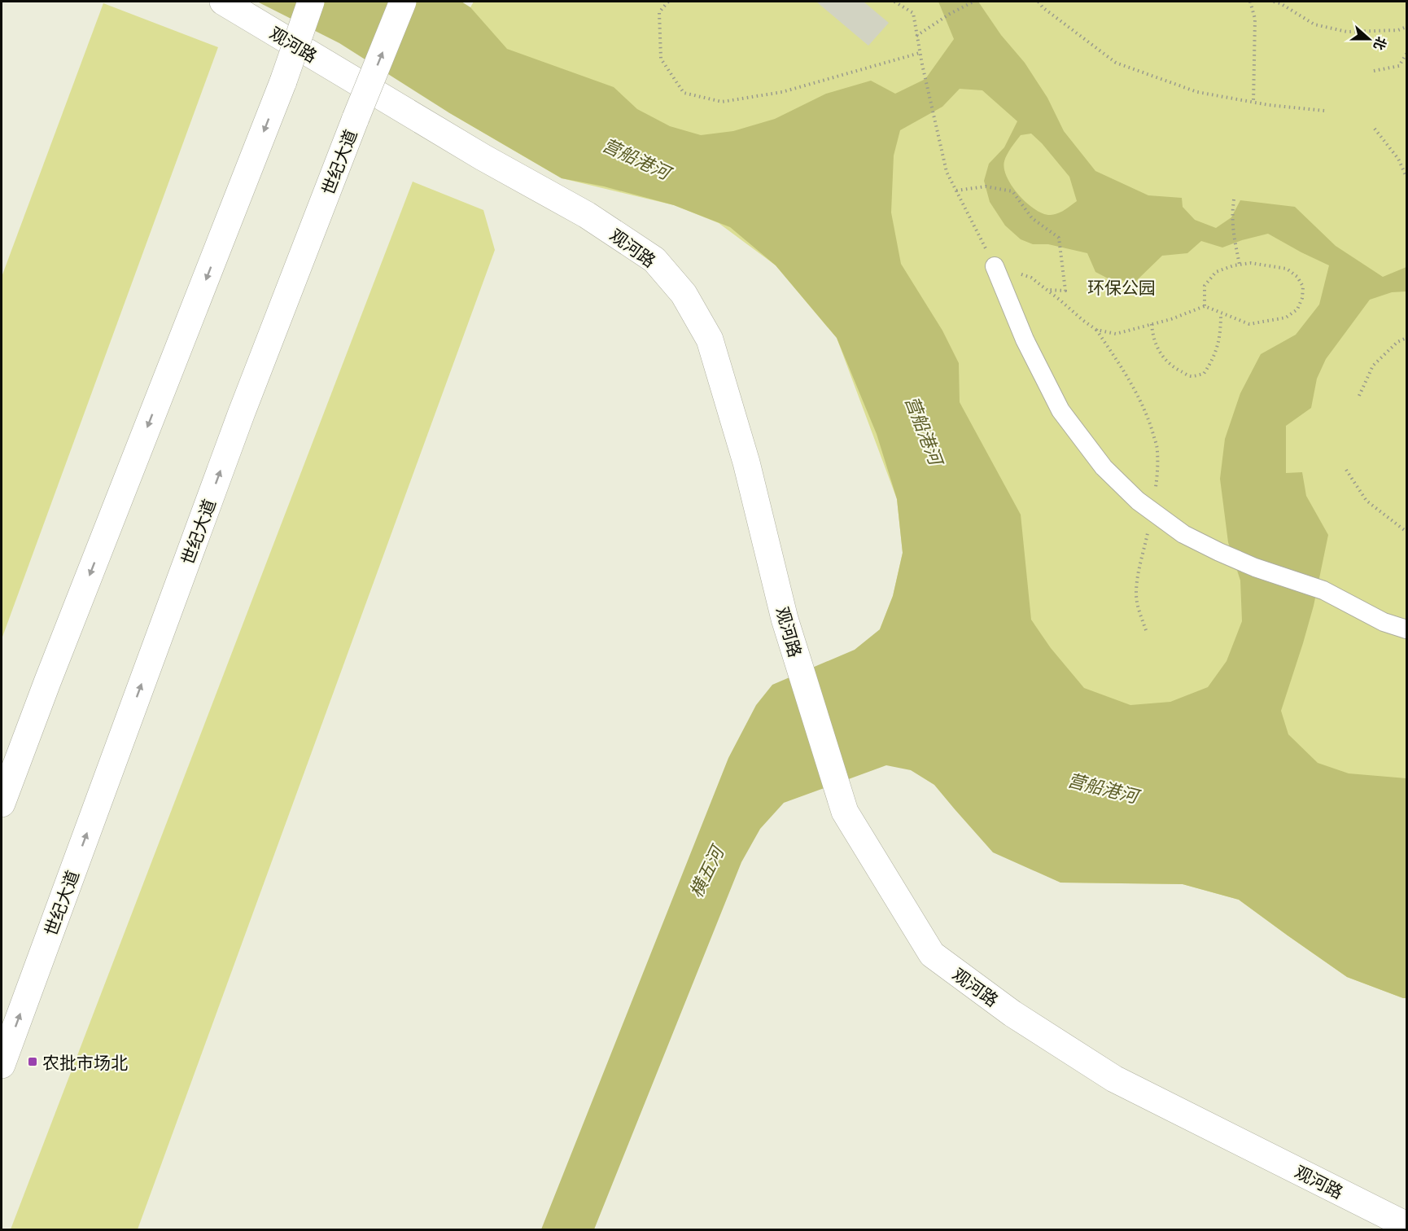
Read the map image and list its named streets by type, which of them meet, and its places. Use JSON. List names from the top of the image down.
{
  "streets": {
    "main road": ["观河路", "世纪大道"]
  },
  "water": ["营船港河", "横五河"],
  "parks": ["环保公园"],
  "places": {
    "transit": ["农批市场北"]
  },
  "north": "right"
}
